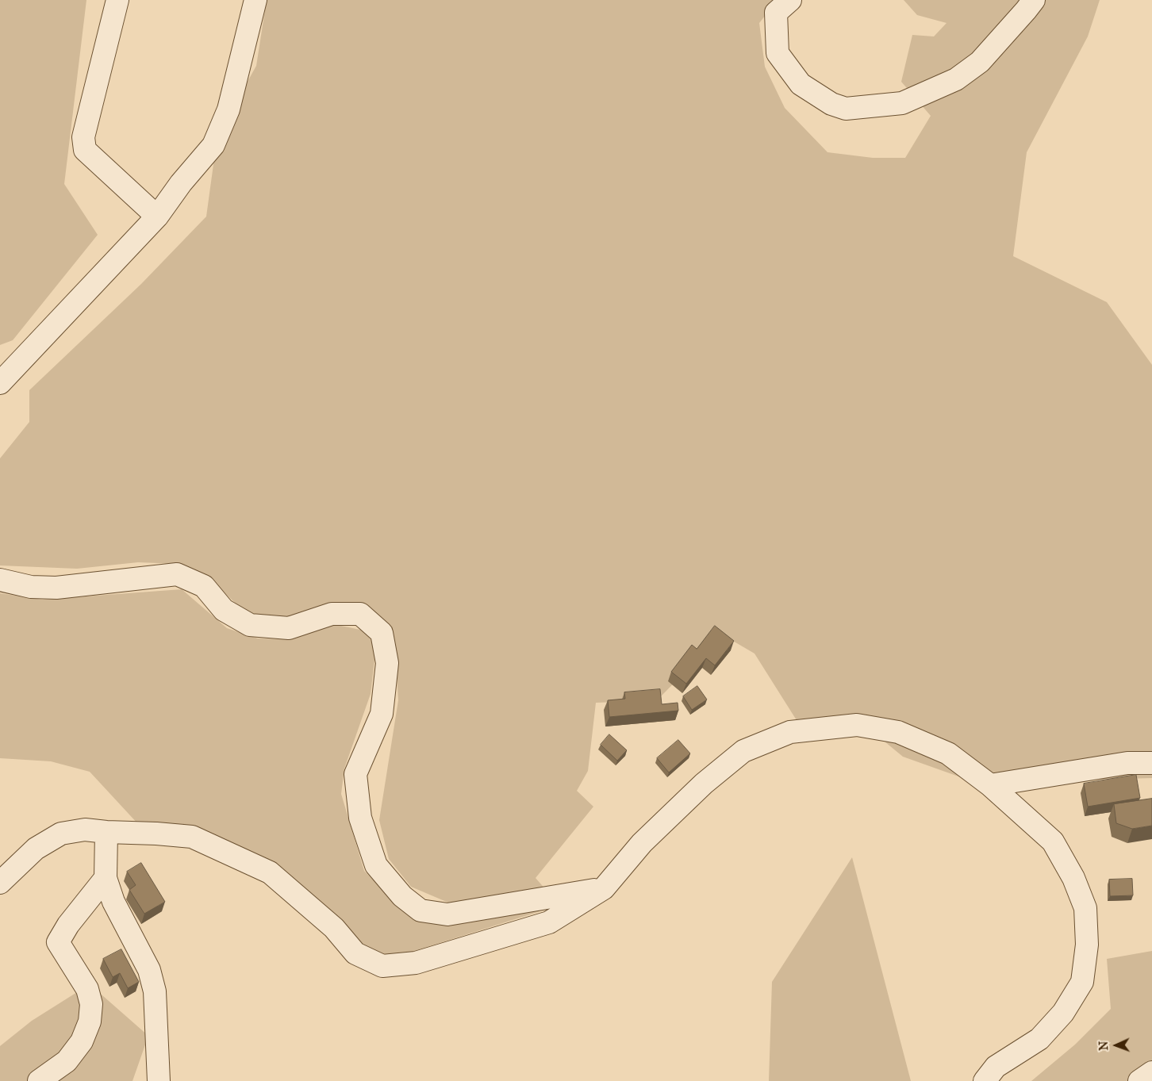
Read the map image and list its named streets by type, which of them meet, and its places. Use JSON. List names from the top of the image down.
{
  "north": "left"
}
